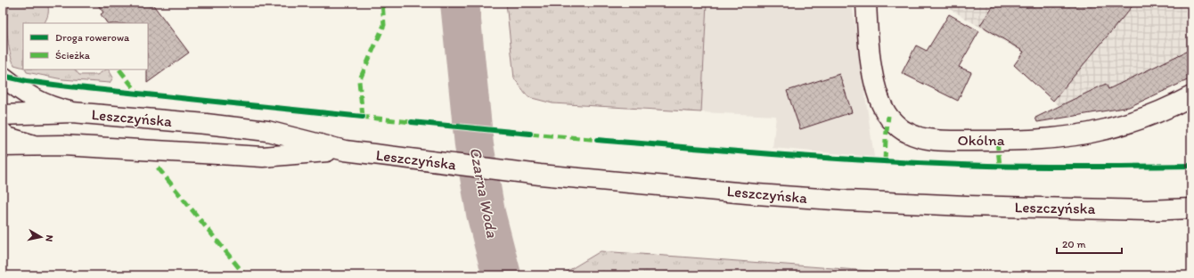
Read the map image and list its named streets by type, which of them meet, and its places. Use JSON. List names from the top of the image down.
{
  "streets": {
    "main road": ["Leszczyńska", "Okólna"]
  },
  "water": ["Czarna Woda"],
  "legend": ["Droga rowerowa", "Ścieżka"],
  "scale_bar": "20 m",
  "north": "right"
}
